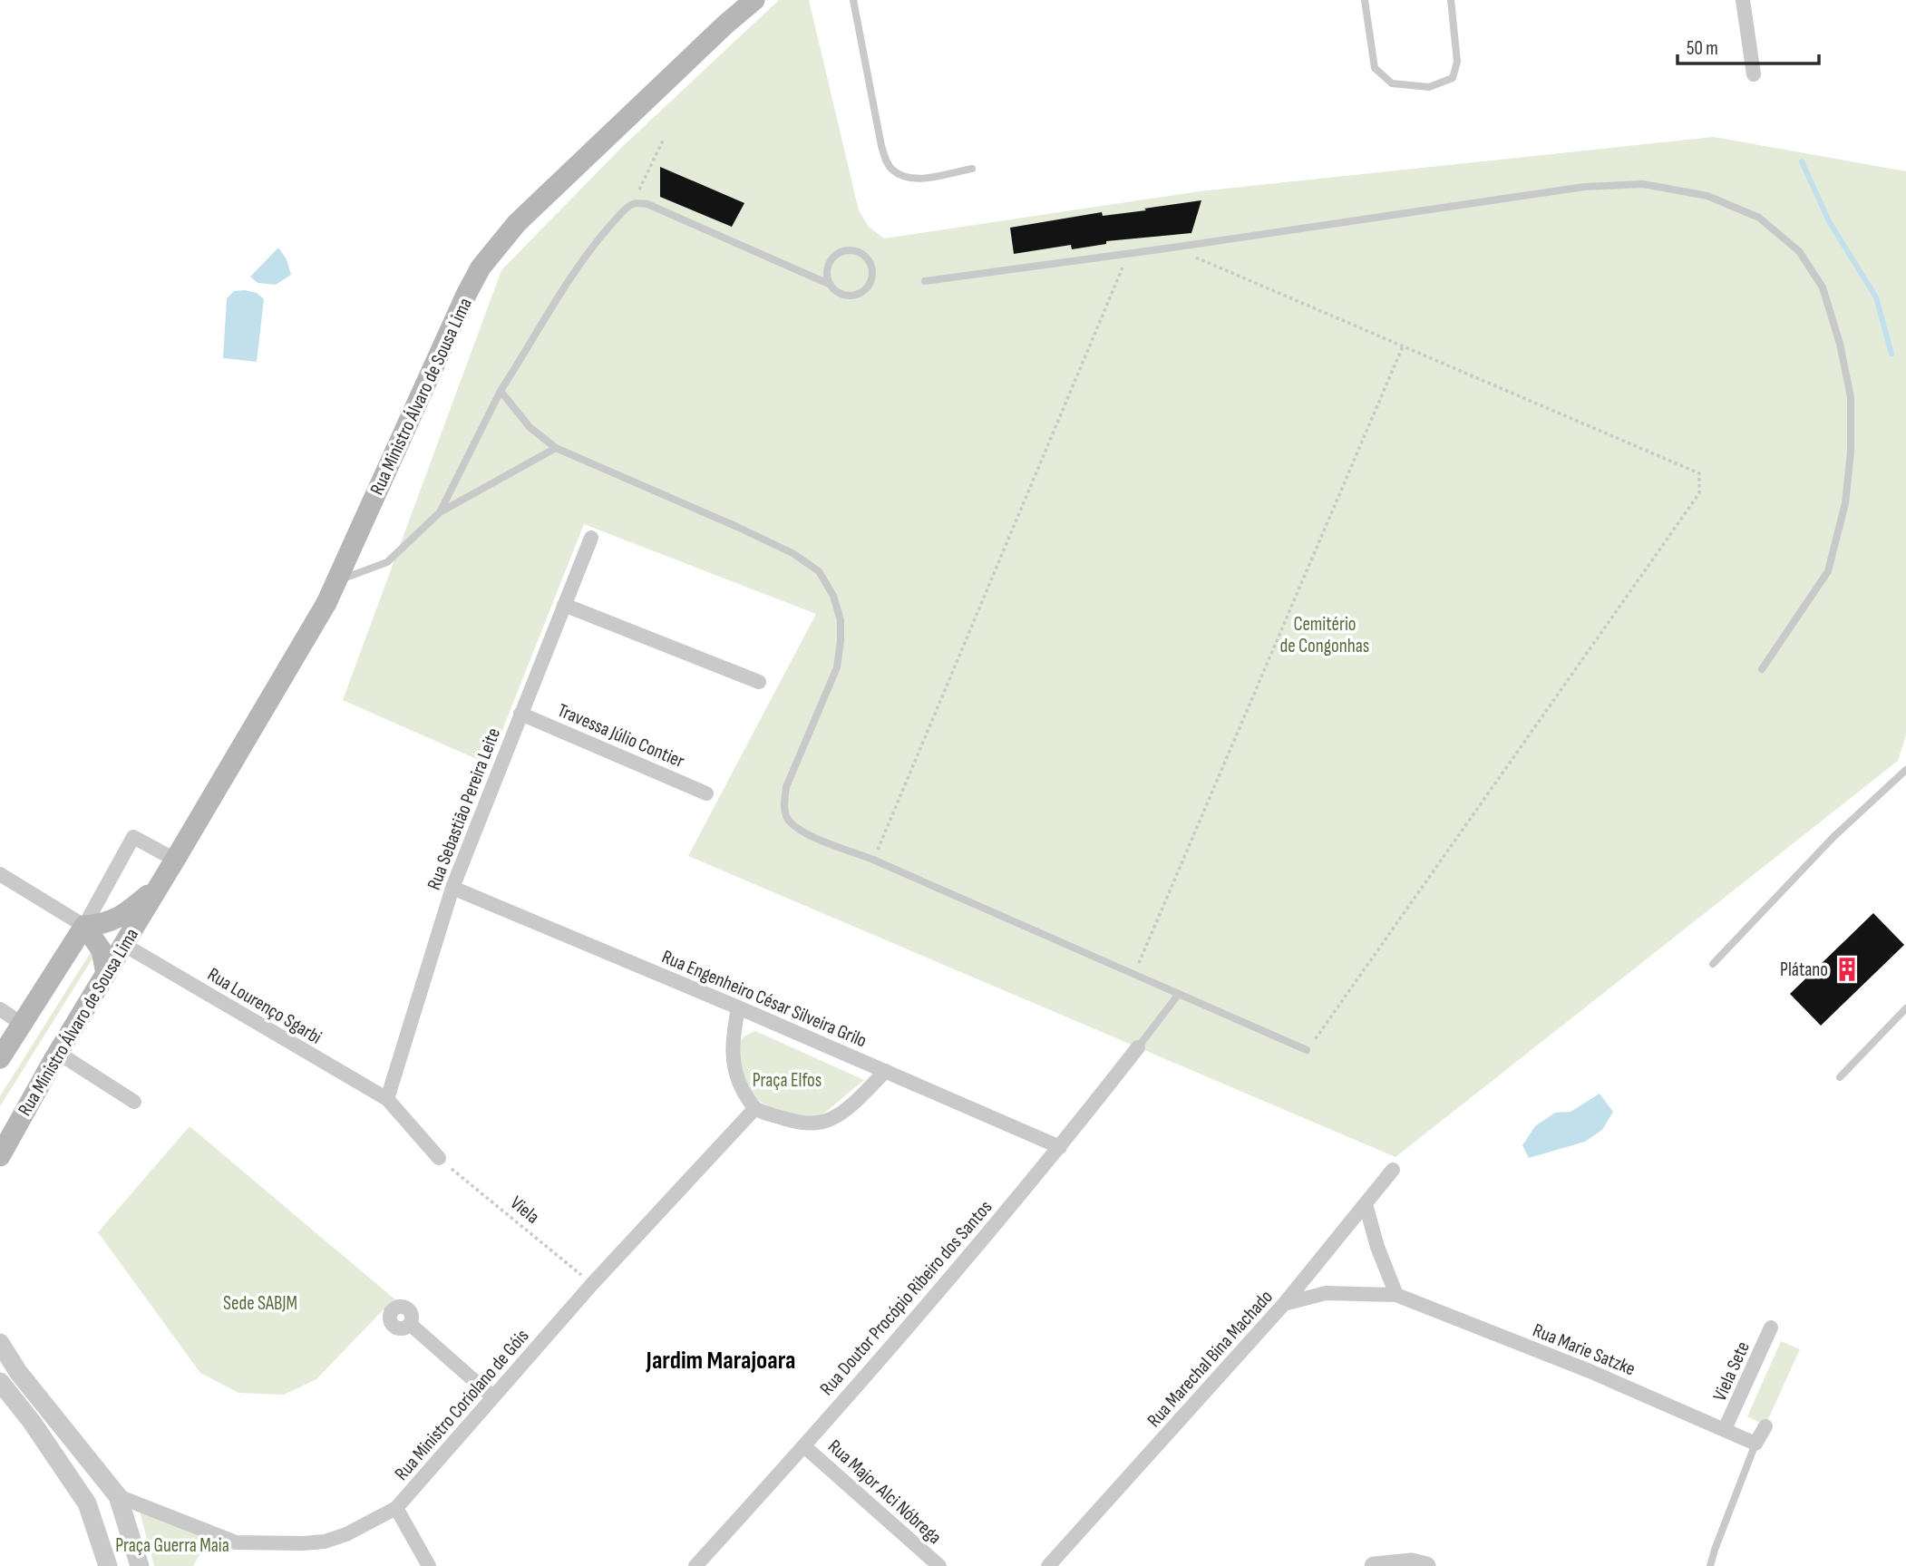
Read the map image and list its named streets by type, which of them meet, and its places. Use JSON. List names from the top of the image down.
{
  "streets": {
    "main road": ["Rua Ministro Álvaro de Sousa Lima"],
    "street": [
      "Travessa Júlio Contier",
      "Rua Sebastião Pereira Leite",
      "Rua Engenheiro César Silveira Grilo",
      "Rua Lourenço Sgarbi",
      "Rua Doutor Procópio Ribeiro dos Santos",
      "Rua Marie Satzke",
      "Rua Marechal Bina Machado",
      "Viela Sete",
      "Rua Ministro Coriolano de Góis",
      "Rua Major Alci Nóbrega"
    ],
    "path": ["Viela"]
  },
  "crossings": [
    ["Rua Ministro Álvaro de Sousa Lima", "Rua Lourenço Sgarbi"],
    ["Travessa Júlio Contier", "Rua Sebastião Pereira Leite"],
    ["Rua Sebastião Pereira Leite", "Rua Engenheiro César Silveira Grilo"],
    ["Rua Sebastião Pereira Leite", "Rua Lourenço Sgarbi"],
    ["Rua Engenheiro César Silveira Grilo", "Rua Doutor Procópio Ribeiro dos Santos"],
    ["Rua Lourenço Sgarbi", "Viela"],
    ["Viela", "Rua Ministro Coriolano de Góis"],
    ["Rua Doutor Procópio Ribeiro dos Santos", "Rua Major Alci Nóbrega"],
    ["Rua Marie Satzke", "Rua Marechal Bina Machado"],
    ["Rua Marie Satzke", "Viela Sete"]
  ],
  "districts": ["Jardim Marajoara"],
  "parks": [
    "Cemitério de Congonhas",
    "Praça Elfos",
    "Sede SABJM",
    "Praça Guerra Maia"
  ],
  "places": {
    "building": ["Plátano"]
  },
  "scale_bar": "50 m"
}
